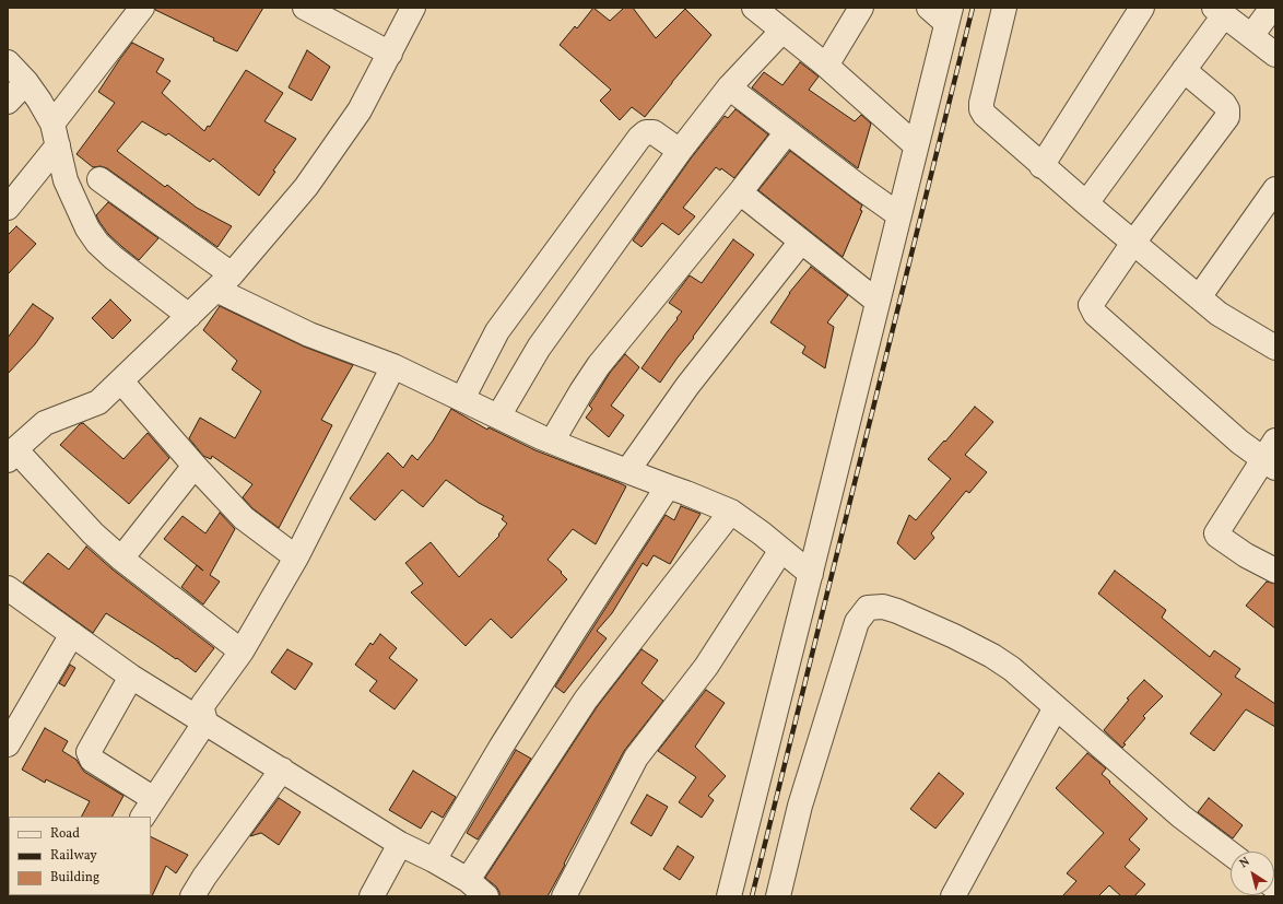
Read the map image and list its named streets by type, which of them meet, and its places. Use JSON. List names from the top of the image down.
{
  "legend": ["Road", "Railway", "Building"],
  "north": "top left"
}
